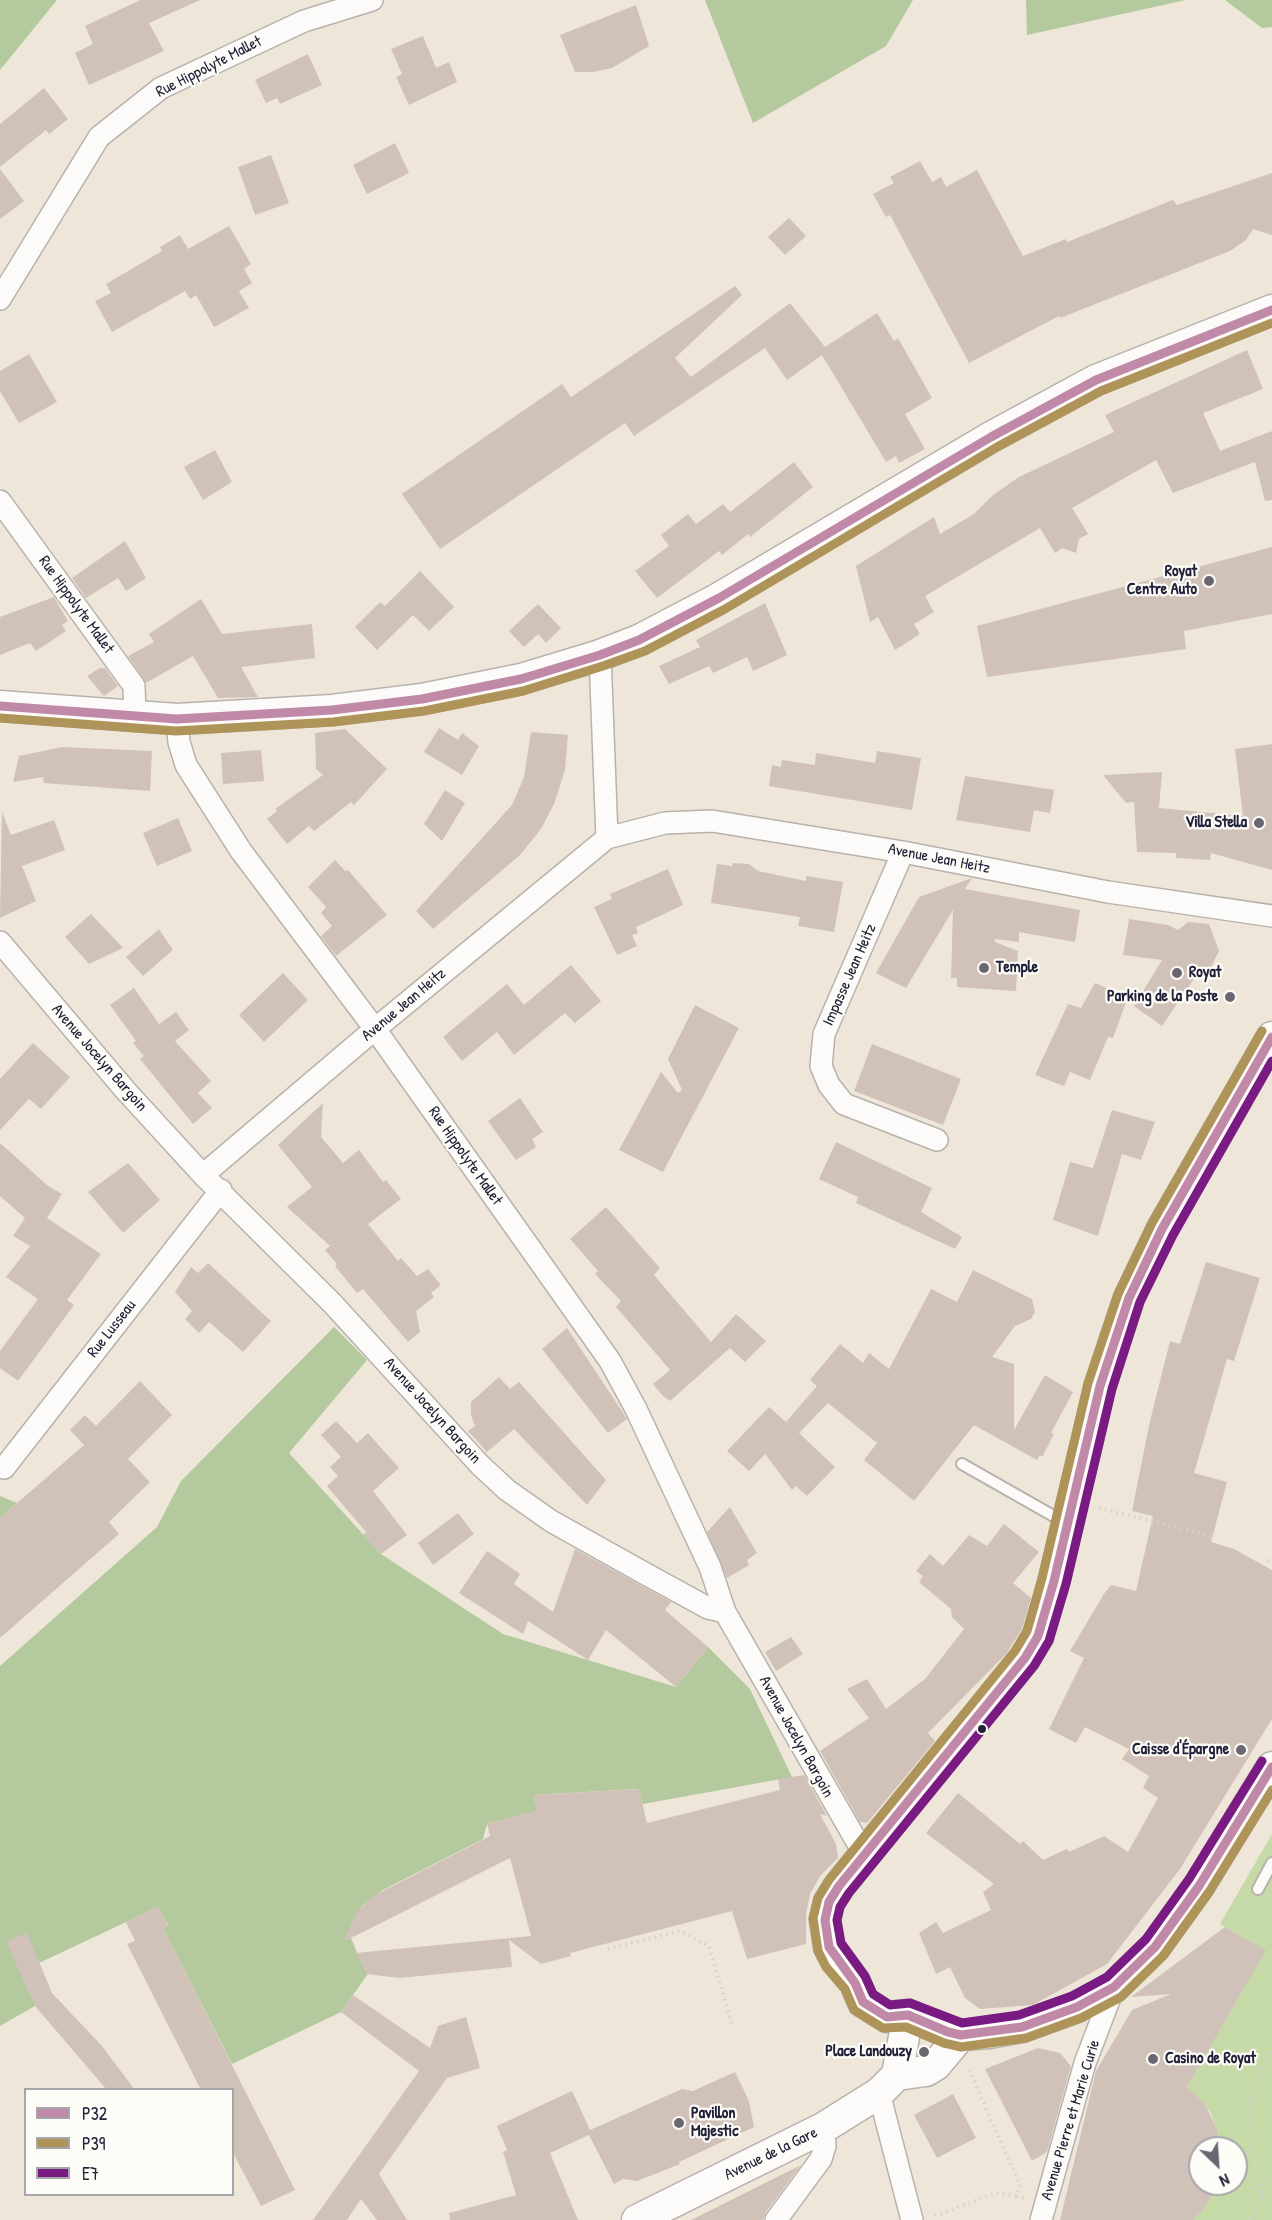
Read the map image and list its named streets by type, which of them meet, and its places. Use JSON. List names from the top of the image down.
{
  "streets": {
    "main road": ["Avenue de la Gare"],
    "street": [
      "Rue Hippolyte Mallet",
      "Avenue Jean Heitz",
      "Impasse Jean Heitz",
      "Avenue Jocelyn Bargoin",
      "Rue Lusseau",
      "Avenue Pierre et Marie Curie"
    ]
  },
  "crossings": [
    ["Rue Hippolyte Mallet", "Avenue Jean Heitz"],
    ["Rue Hippolyte Mallet", "Avenue Jocelyn Bargoin"],
    ["Avenue Jean Heitz", "Impasse Jean Heitz"],
    ["Avenue Jean Heitz", "Avenue Jocelyn Bargoin"],
    ["Avenue Jocelyn Bargoin", "Rue Lusseau"]
  ],
  "places": [
    "Royat Centre Auto",
    "Villa Stella",
    "Temple",
    "Royat",
    "Parking de la Poste",
    "Caisse d'Épargne",
    "Place Landouzy",
    "Casino de Royat",
    "Pavillon Majestic"
  ],
  "lines": ["transit line P32", "transit line P39", "transit line E7"],
  "legend": ["P32", "P39", "E7"],
  "north": "bottom right"
}
